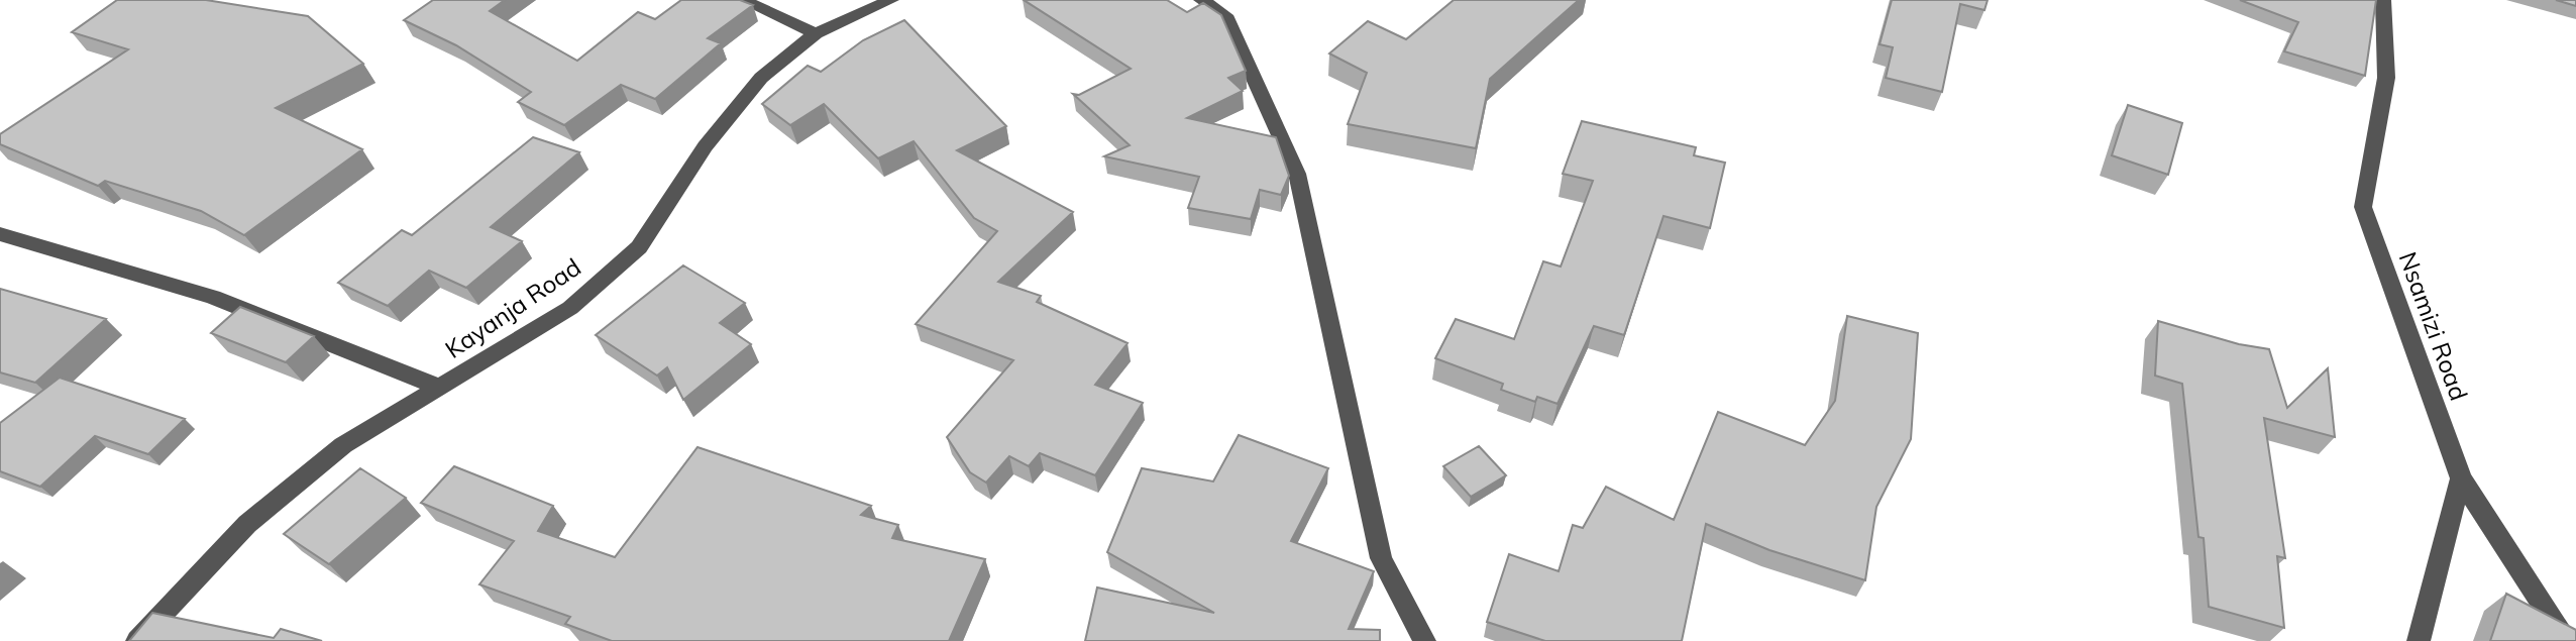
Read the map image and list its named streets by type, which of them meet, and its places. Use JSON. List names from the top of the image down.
{
  "streets": {
    "street": ["Kayanja Road", "Nsamizi Road"]
  }
}
